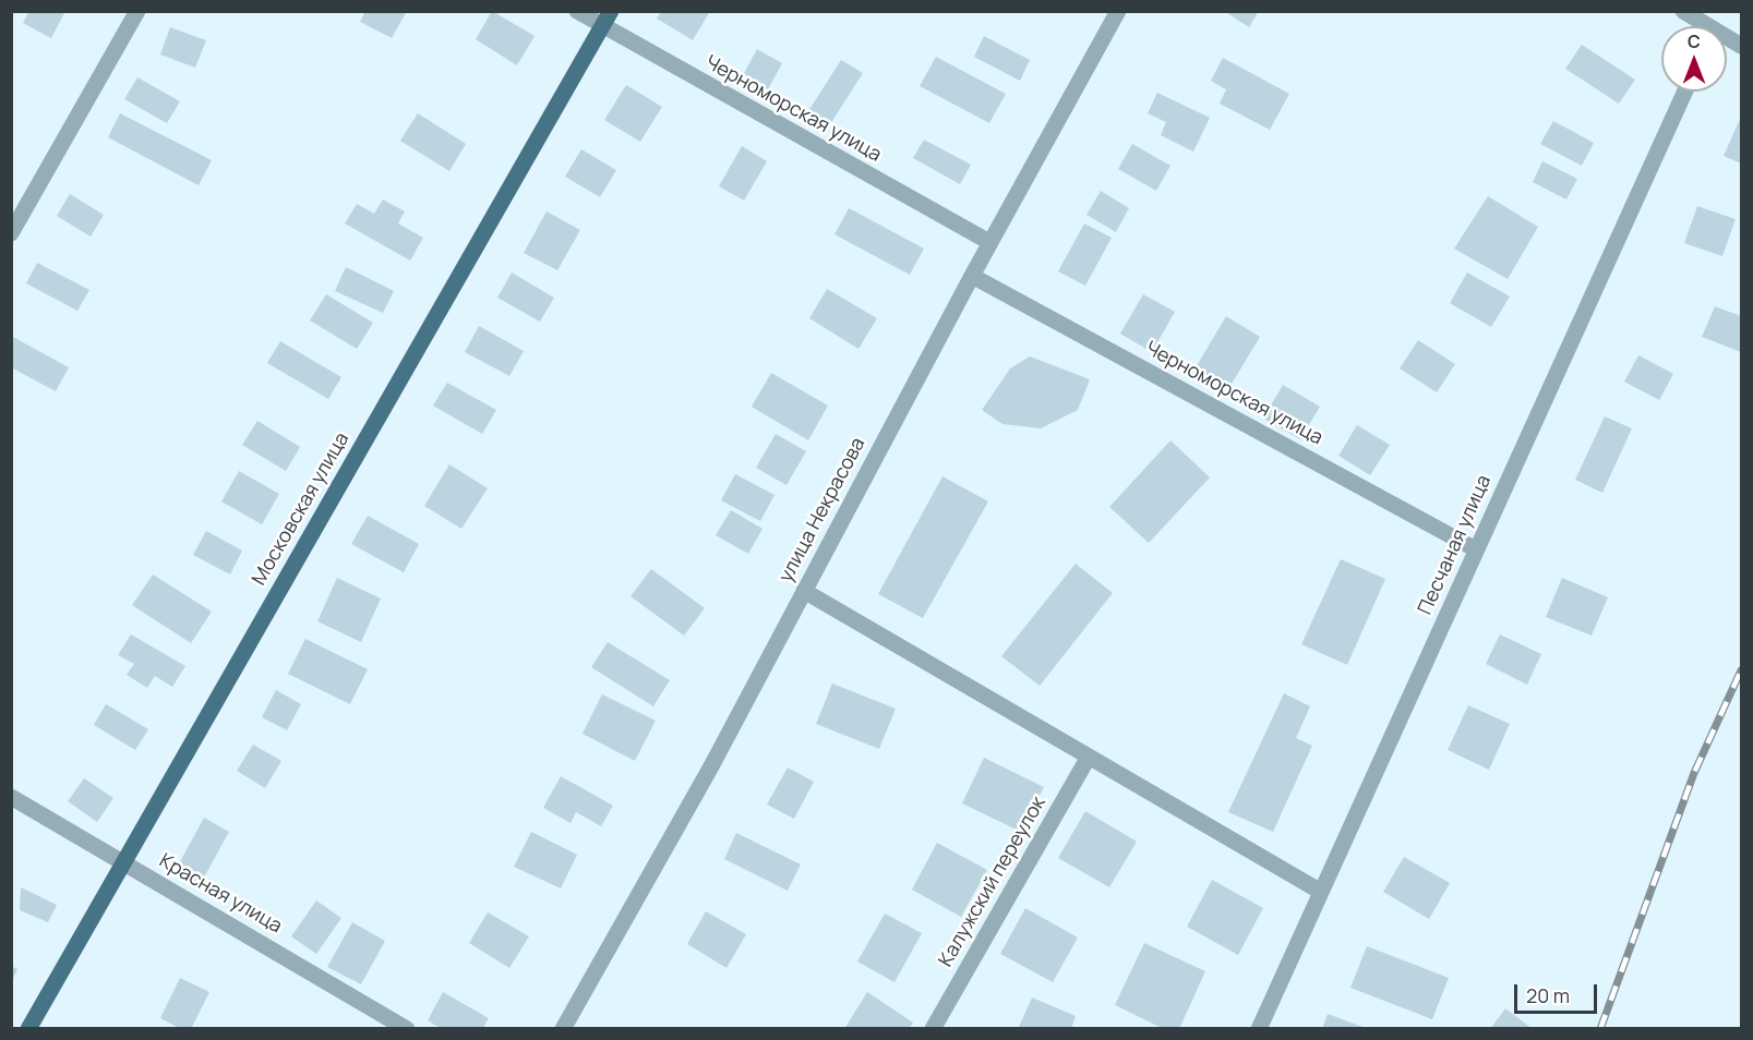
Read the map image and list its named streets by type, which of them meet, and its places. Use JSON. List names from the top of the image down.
{
  "streets": {
    "main road": ["Московская улица"],
    "street": [
      "Черноморская улица",
      "улица Некрасова",
      "Песчаная улица",
      "Калужский переулок",
      "Красная улица"
    ]
  },
  "crossings": [
    ["Черноморская улица", "Московская улица"],
    ["Черноморская улица", "улица Некрасова"],
    ["Черноморская улица", "Песчаная улица"],
    ["Московская улица", "Красная улица"]
  ],
  "scale_bar": "20 m",
  "north": "top"
}
